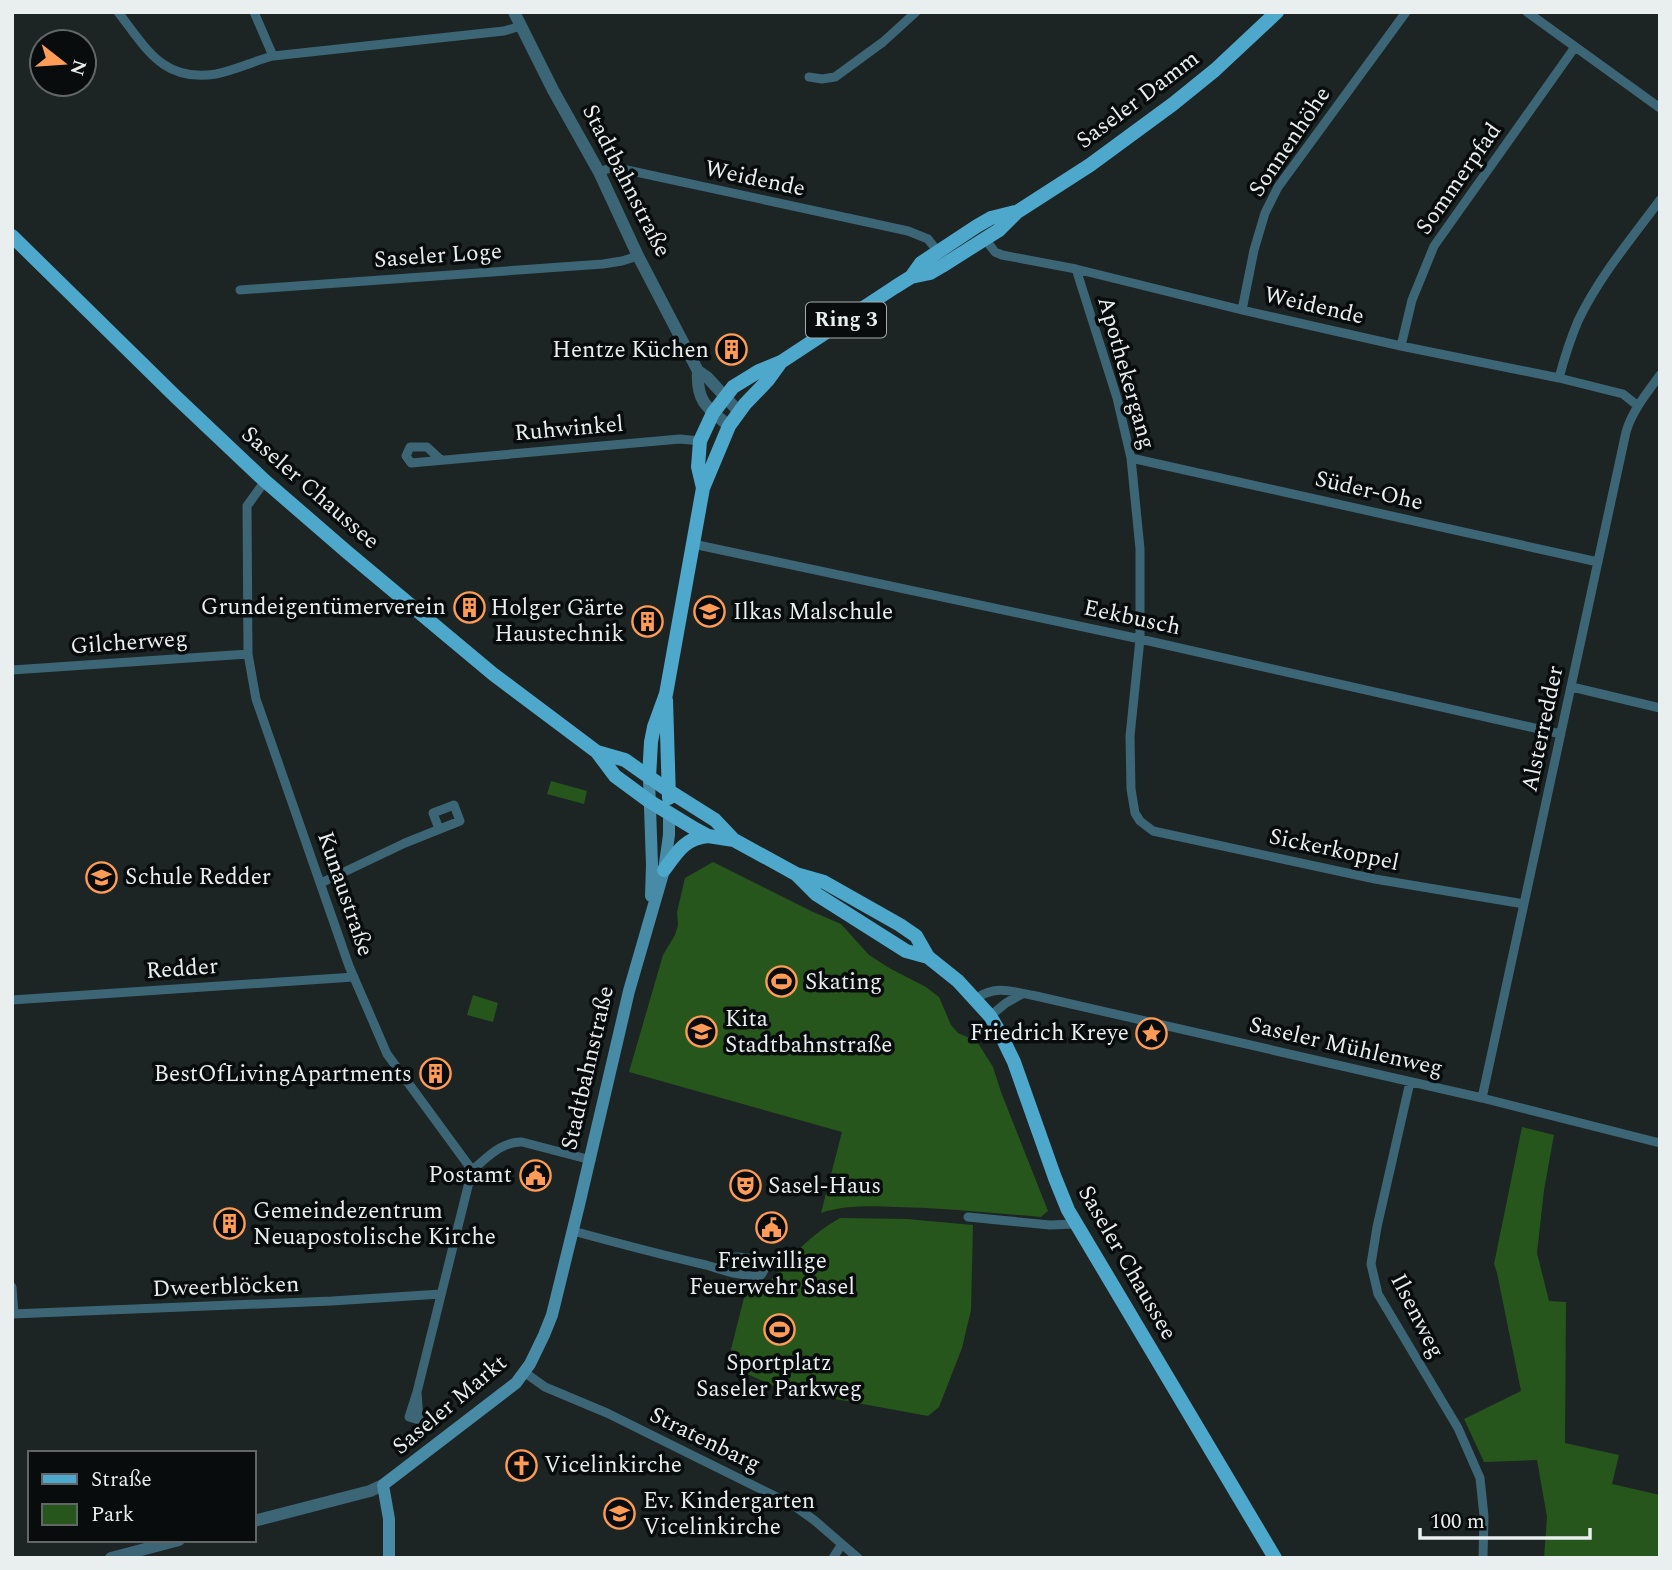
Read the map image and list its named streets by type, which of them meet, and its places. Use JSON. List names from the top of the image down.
{
  "streets": {
    "main road": [
      "Saseler Damm",
      "Stadtbahnstraße",
      "Ring 3",
      "Saseler Chaussee",
      "Saseler Markt"
    ],
    "street": [
      "Sonnenhöhe",
      "Weidende",
      "Sommerpfad",
      "Saseler Loge",
      "Apothekergang",
      "Ruhwinkel",
      "Süder-Ohe",
      "Eekbusch",
      "Gilcherweg",
      "Alsterredder",
      "Sickerkoppel",
      "Kunaustraße",
      "Redder",
      "Saseler Mühlenweg",
      "Dweerblöcken",
      "Ilsenweg",
      "Stratenbarg"
    ]
  },
  "crossings": [
    ["Saseler Damm", "Weidende"],
    ["Saseler Damm", "Stadtbahnstraße"],
    ["Sonnenhöhe", "Weidende"],
    ["Weidende", "Sommerpfad"],
    ["Weidende", "Stadtbahnstraße"],
    ["Weidende", "Apothekergang"],
    ["Weidende", "Alsterredder"],
    ["Stadtbahnstraße", "Saseler Loge"],
    ["Stadtbahnstraße", "Ruhwinkel"],
    ["Stadtbahnstraße", "Saseler Chaussee"],
    ["Stadtbahnstraße", "Eekbusch"],
    ["Stadtbahnstraße", "Saseler Markt"],
    ["Apothekergang", "Süder-Ohe"],
    ["Apothekergang", "Eekbusch"],
    ["Apothekergang", "Sickerkoppel"],
    ["Saseler Chaussee", "Kunaustraße"],
    ["Saseler Chaussee", "Saseler Mühlenweg"],
    ["Süder-Ohe", "Alsterredder"],
    ["Eekbusch", "Alsterredder"],
    ["Gilcherweg", "Kunaustraße"],
    ["Alsterredder", "Sickerkoppel"],
    ["Alsterredder", "Saseler Mühlenweg"],
    ["Kunaustraße", "Redder"],
    ["Kunaustraße", "Saseler Markt"],
    ["Saseler Mühlenweg", "Ilsenweg"],
    ["Dweerblöcken", "Saseler Markt"],
    ["Saseler Markt", "Stratenbarg"]
  ],
  "places": {
    "building": [
      "Hentze Küchen",
      "Grundeigentümerverein",
      "Holger Gärte Haustechnik",
      "BestOfLivingApartments",
      "Gemeindezentrum Neuapostolische Kirche"
    ],
    "school or university": [
      "Ilkas Malschule",
      "Schule Redder",
      "Kita Stadtbahnstraße",
      "Ev. Kindergarten Vicelinkirche"
    ],
    "sports": ["Skating", "Sportplatz Saseler Parkweg"],
    "place": ["Friedrich Kreye"],
    "public building": ["Postamt", "Freiwillige Feuerwehr Sasel"],
    "theatre": ["Sasel-Haus"],
    "church": ["Vicelinkirche"]
  },
  "legend": ["Straße", "Park"],
  "scale_bar": "100 m",
  "north": "right"
}
